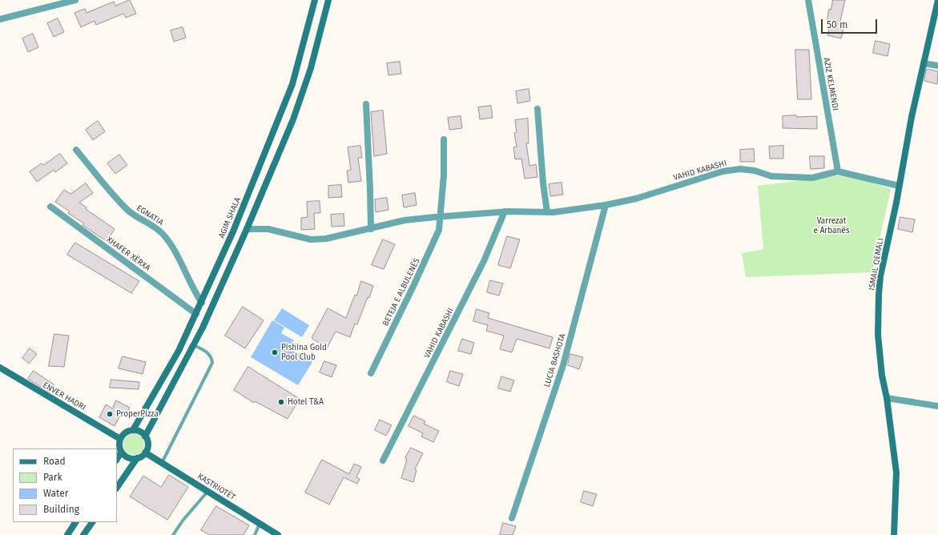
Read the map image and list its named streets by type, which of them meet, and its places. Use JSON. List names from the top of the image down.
{
  "streets": {
    "main road": [
      "AGIM SHALA",
      "ISMAIL QEMALI",
      "ENVER HADRI",
      "KASTRIOTËT"
    ],
    "street": [
      "AZIZ KELMENDI",
      "VAHID KABASHI",
      "EGNATIA",
      "XHAFER XËRXA",
      "BETEJA E ALBULENËS",
      "LUCIA BASHOTA"
    ]
  },
  "crossings": [
    ["AZIZ KELMENDI", "VAHID KABASHI"],
    ["VAHID KABASHI", "ISMAIL QEMALI"],
    ["VAHID KABASHI", "BETEJA E ALBULENËS"],
    ["VAHID KABASHI", "LUCIA BASHOTA"],
    ["EGNATIA", "AGIM SHALA"],
    ["AGIM SHALA", "XHAFER XËRXA"],
    ["AGIM SHALA", "ENVER HADRI"],
    ["AGIM SHALA", "KASTRIOTËT"],
    ["ENVER HADRI", "KASTRIOTËT"]
  ],
  "parks": ["Varrezat e Arbanës"],
  "places": ["Pishina Gold Pool Club", "Hotel T&A", "ProperPizza"],
  "legend": [
    "Road",
    "Park",
    "Water",
    "Building"
  ],
  "scale_bar": "50 m"
}
